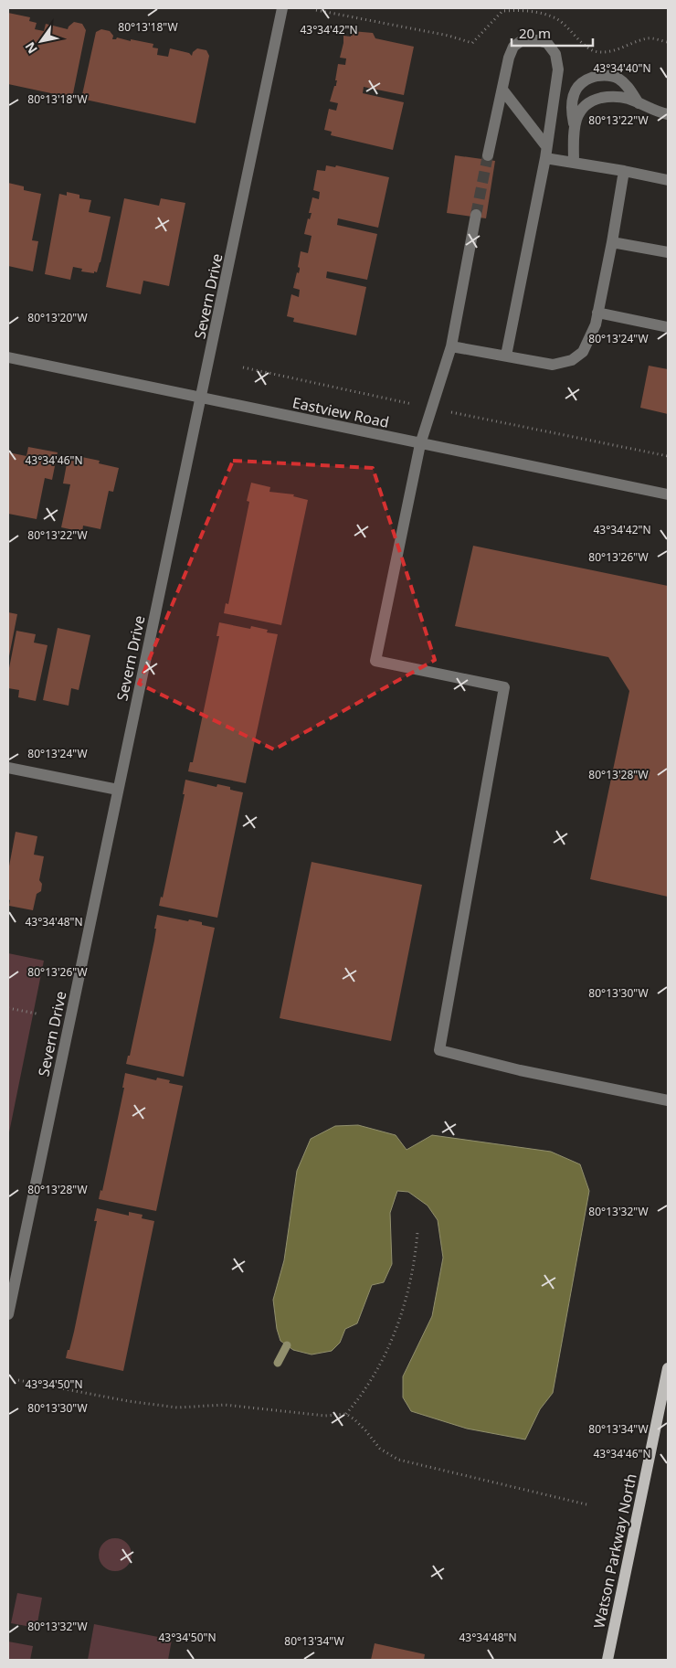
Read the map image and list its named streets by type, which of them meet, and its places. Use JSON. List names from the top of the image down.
{
  "streets": {
    "main road": ["Watson Parkway North"],
    "street": ["Severn Drive", "Eastview Road"]
  },
  "crossings": [
    ["Severn Drive", "Eastview Road"]
  ],
  "scale_bar": "20 m",
  "north": "bottom left",
  "coordinates": [
    "80°13'18\"W",
    "43°34'42\"N",
    "43°34'40\"N",
    "80°13'22\"W",
    "80°13'20\"W",
    "80°13'24\"W",
    "43°34'46\"N",
    "80°13'26\"W",
    "80°13'28\"W",
    "43°34'48\"N",
    "80°13'30\"W",
    "80°13'32\"W",
    "43°34'50\"N",
    "80°13'34\"W"
  ]
}
